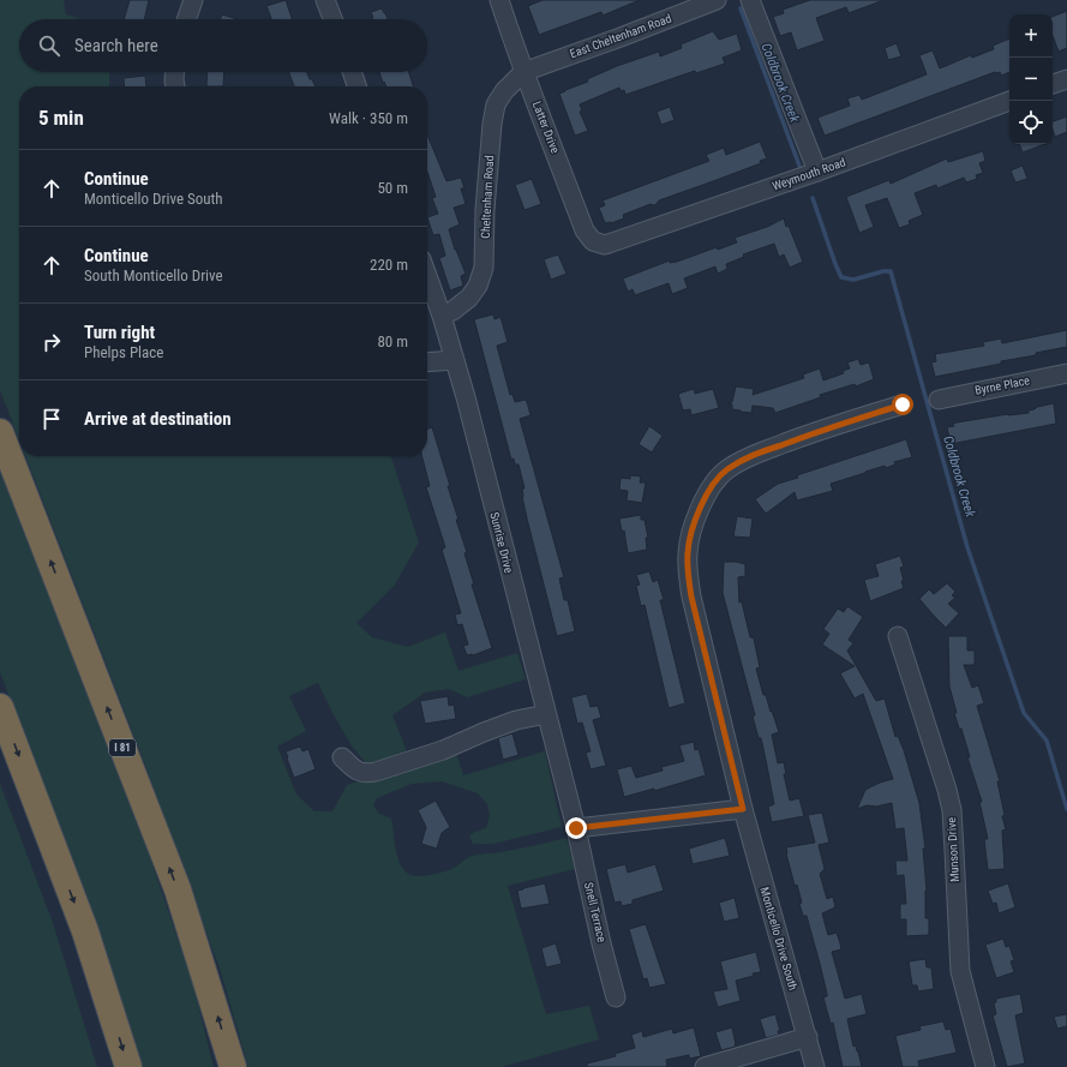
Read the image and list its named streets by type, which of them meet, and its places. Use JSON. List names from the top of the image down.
{
  "streets": {
    "highway": ["I 81"],
    "street": [
      "East Cheltenham Road",
      "Latter Drive",
      "Weymouth Road",
      "Cheltenham Road",
      "Byrne Place",
      "Sunrise Drive",
      "Munson Drive",
      "Snell Terrace",
      "Monticello Drive South"
    ]
  },
  "crossings": [
    ["East Cheltenham Road", "Latter Drive"],
    ["East Cheltenham Road", "Cheltenham Road"],
    ["Latter Drive", "Weymouth Road"],
    ["Latter Drive", "Cheltenham Road"],
    ["Cheltenham Road", "Sunrise Drive"],
    ["Sunrise Drive", "Snell Terrace"]
  ],
  "water": ["Coldbrook Creek"],
  "page": {
    "map_buttons": ["+", "−"],
    "search": "Search here",
    "heading": ["5 min", "Walk · 350 m"],
    "list": [
      ["Continue", "Monticello Drive South", "50 m"],
      ["Continue", "South Monticello Drive", "220 m"],
      ["Turn right", "Phelps Place", "80 m"],
      "Arrive at destination"
    ]
  }
}
